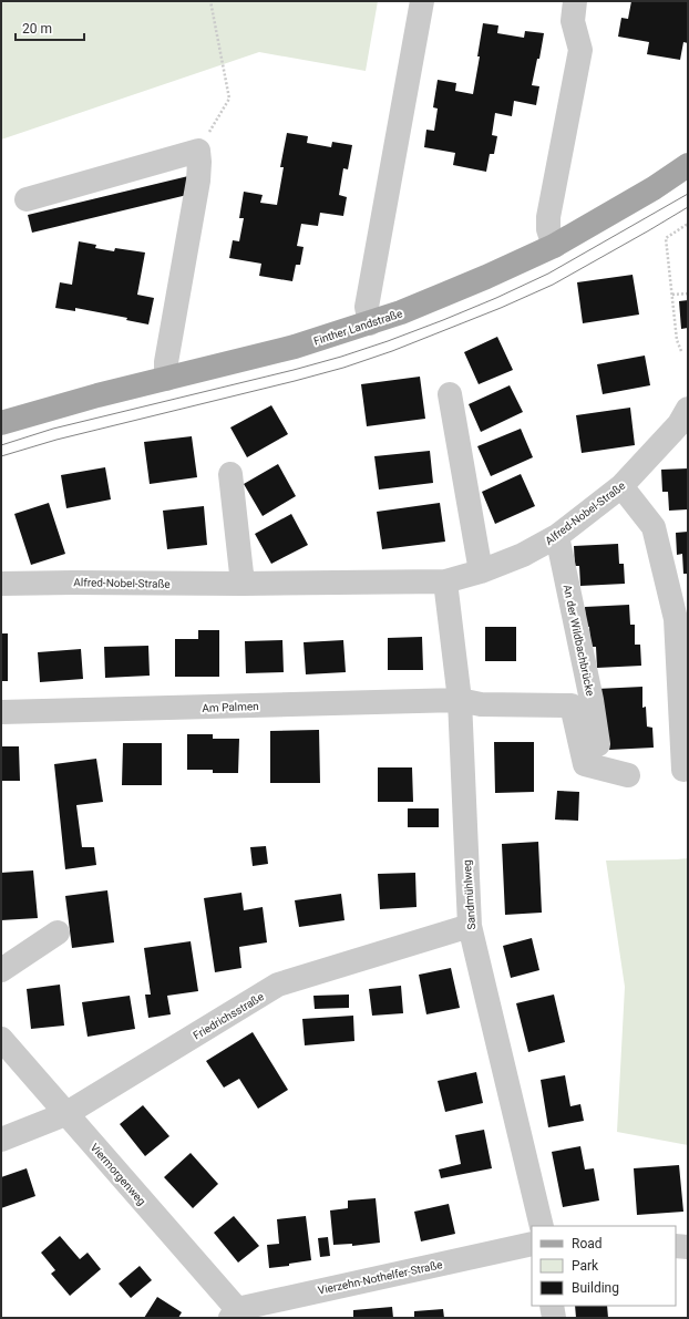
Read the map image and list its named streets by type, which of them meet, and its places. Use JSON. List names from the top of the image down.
{
  "streets": {
    "main road": ["Finther Landstraße"],
    "street": [
      "Alfred-Nobel-Straße",
      "An der Wildbachbrücke",
      "Am Palmen",
      "Sandmühlweg",
      "Friedrichsstraße",
      "Viermorgenweg",
      "Vierzehn-Nothelfer-Straße"
    ]
  },
  "crossings": [
    ["Alfred-Nobel-Straße", "An der Wildbachbrücke"],
    ["Alfred-Nobel-Straße", "Sandmühlweg"],
    ["Am Palmen", "Sandmühlweg"],
    ["Sandmühlweg", "Friedrichsstraße"],
    ["Friedrichsstraße", "Viermorgenweg"],
    ["Viermorgenweg", "Vierzehn-Nothelfer-Straße"]
  ],
  "legend": ["Road", "Park", "Building"],
  "scale_bar": "20 m"
}
